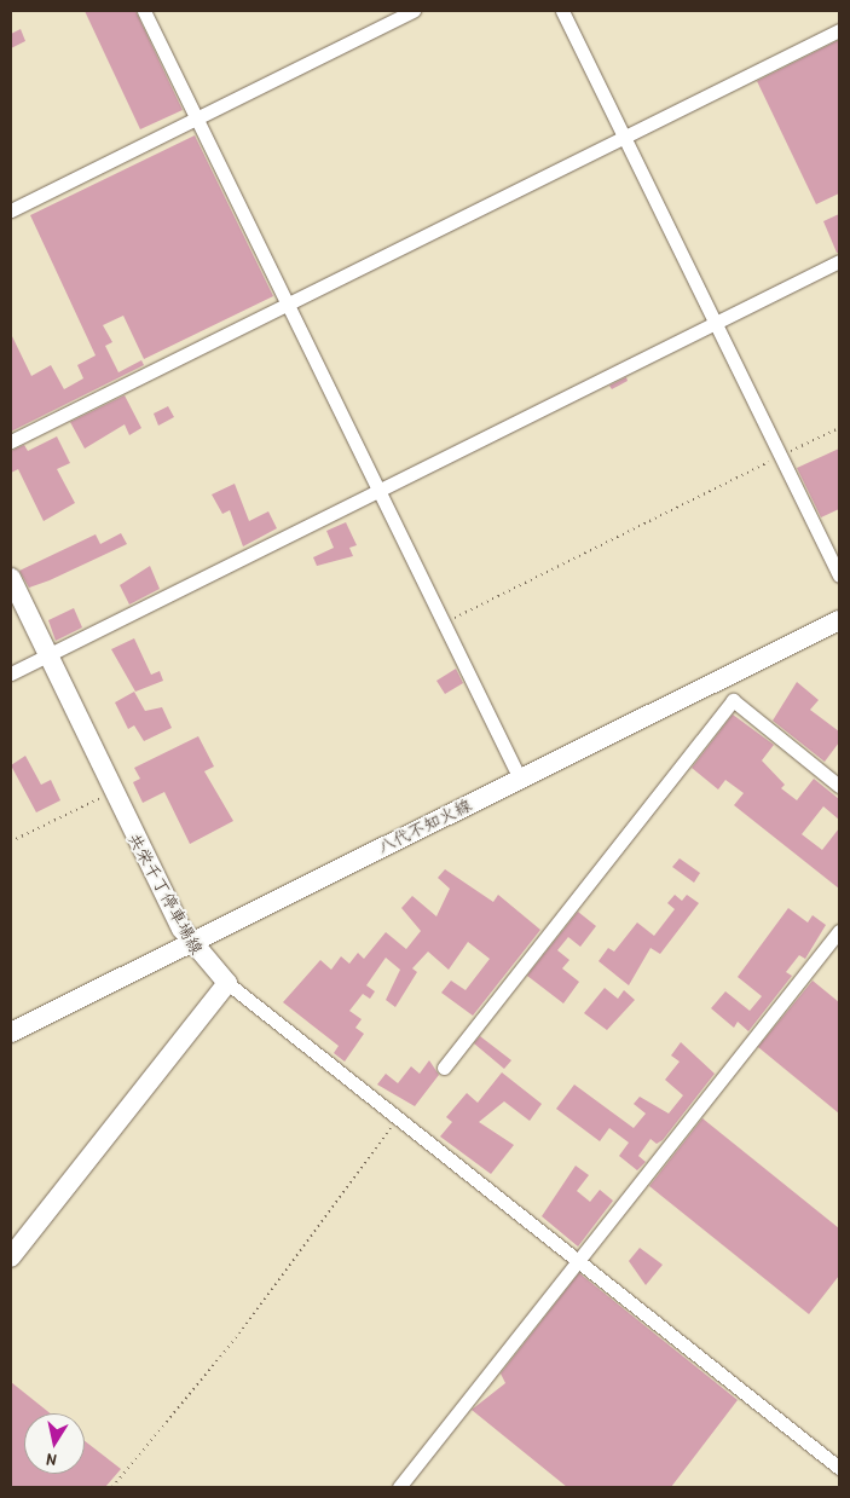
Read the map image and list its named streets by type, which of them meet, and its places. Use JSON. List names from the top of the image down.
{
  "streets": {
    "main road": ["八代不知火線", "共栄千丁停車場線"]
  },
  "crossings": [
    ["八代不知火線", "共栄千丁停車場線"]
  ],
  "north": "bottom"
}
